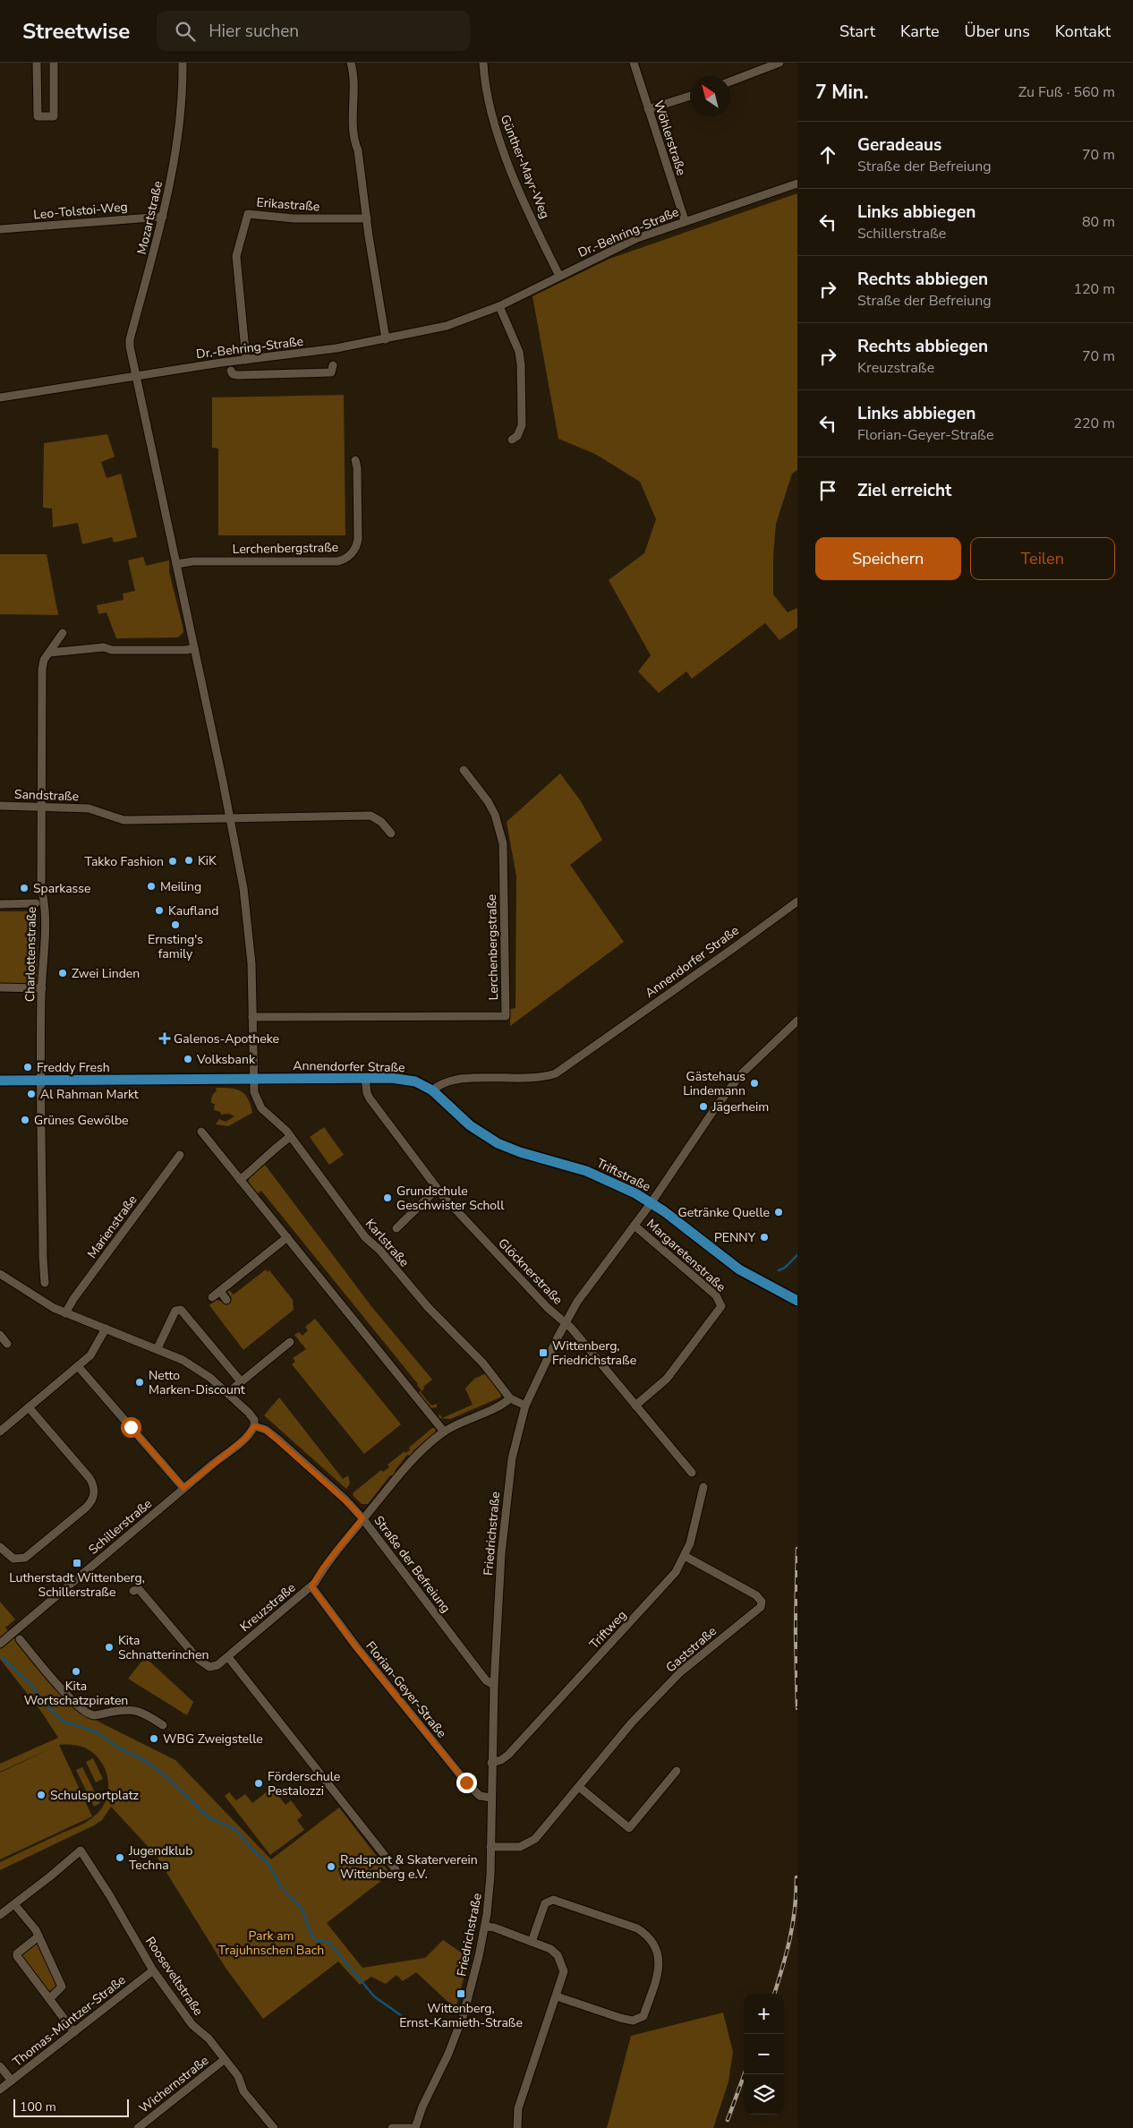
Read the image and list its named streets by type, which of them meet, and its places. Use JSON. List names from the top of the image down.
{
  "streets": {
    "main road": ["Annendorfer Straße", "Triftstraße"],
    "street": [
      "Wöhlerstraße",
      "Günther-Mayr-Weg",
      "Erikastraße",
      "Leo-Tolstoi-Weg",
      "Mozartstraße",
      "Dr.-Behring-Straße",
      "Lerchenbergstraße",
      "Sandstraße",
      "Charlottenstraße",
      "Marienstraße",
      "Karlstraße",
      "Margaretenstraße",
      "Glöcknerstraße",
      "Schillerstraße",
      "Friedrichstraße",
      "Straße der Befreiung",
      "Kreuzstraße",
      "Triftweg",
      "Gaststraße",
      "Florian-Geyer-Straße",
      "Rooseveltstraße",
      "Thomas-Müntzer-Straße",
      "Wichernstraße"
    ]
  },
  "crossings": [
    ["Wöhlerstraße", "Dr.-Behring-Straße"],
    ["Günther-Mayr-Weg", "Dr.-Behring-Straße"],
    ["Erikastraße", "Dr.-Behring-Straße"],
    ["Leo-Tolstoi-Weg", "Mozartstraße"],
    ["Mozartstraße", "Dr.-Behring-Straße"],
    ["Sandstraße", "Charlottenstraße"],
    ["Charlottenstraße", "Annendorfer Straße"],
    ["Annendorfer Straße", "Triftstraße"],
    ["Annendorfer Straße", "Karlstraße"],
    ["Annendorfer Straße", "Glöcknerstraße"],
    ["Triftstraße", "Friedrichstraße"],
    ["Karlstraße", "Friedrichstraße"],
    ["Karlstraße", "Kreuzstraße"],
    ["Margaretenstraße", "Glöcknerstraße"],
    ["Margaretenstraße", "Friedrichstraße"],
    ["Glöcknerstraße", "Friedrichstraße"],
    ["Schillerstraße", "Straße der Befreiung"],
    ["Friedrichstraße", "Straße der Befreiung"],
    ["Friedrichstraße", "Triftweg"],
    ["Friedrichstraße", "Gaststraße"],
    ["Friedrichstraße", "Florian-Geyer-Straße"],
    ["Straße der Befreiung", "Kreuzstraße"],
    ["Kreuzstraße", "Florian-Geyer-Straße"],
    ["Triftweg", "Gaststraße"],
    ["Rooseveltstraße", "Thomas-Müntzer-Straße"],
    ["Rooseveltstraße", "Wichernstraße"]
  ],
  "parks": ["Park am Trajuhnschen Bach"],
  "places": {
    "other": [
      "KiK",
      "Takko Fashion",
      "Meiling",
      "Sparkasse",
      "Kaufland",
      "Ernsting's family",
      "Zwei Linden",
      "Volksbank",
      "Freddy Fresh",
      "Gästehaus Lindemann",
      "Al Rahman Markt",
      "Jägerheim",
      "Grünes Gewölbe",
      "Grundschule Geschwister Scholl",
      "Getränke Quelle",
      "PENNY",
      "Netto Marken-Discount",
      "Kita Schnatterinchen",
      "Kita Wortschatzpiraten",
      "WBG Zweigstelle",
      "Förderschule Pestalozzi",
      "Schulsportplatz",
      "Jugendklub Techna",
      "Radsport & Skaterverein Wittenberg e.V."
    ],
    "health": ["Galenos-Apotheke"],
    "transit": ["Wittenberg, Friedrichstraße", "Lutherstadt Wittenberg, Schillerstraße", "Wittenberg, Ernst-Kamieth-Straße"]
  },
  "scale_bar": "100 m",
  "north": "top left",
  "page": {
    "header": "Streetwise",
    "search": "Hier suchen",
    "nav": [
      "Start",
      "Karte",
      "Über uns",
      "Kontakt"
    ],
    "heading": ["7 Min.", "Zu Fuß · 560 m"],
    "list": [
      ["Geradeaus", "Straße der Befreiung", "70 m"],
      ["Links abbiegen", "Schillerstraße", "80 m"],
      ["Rechts abbiegen", "Straße der Befreiung", "120 m"],
      ["Rechts abbiegen", "Kreuzstraße", "70 m"],
      ["Links abbiegen", "Florian-Geyer-Straße", "220 m"],
      "Ziel erreicht"
    ],
    "buttons": ["Speichern", "Teilen"],
    "map_buttons": ["+", "−"],
    "scale": "100 m"
  }
}
